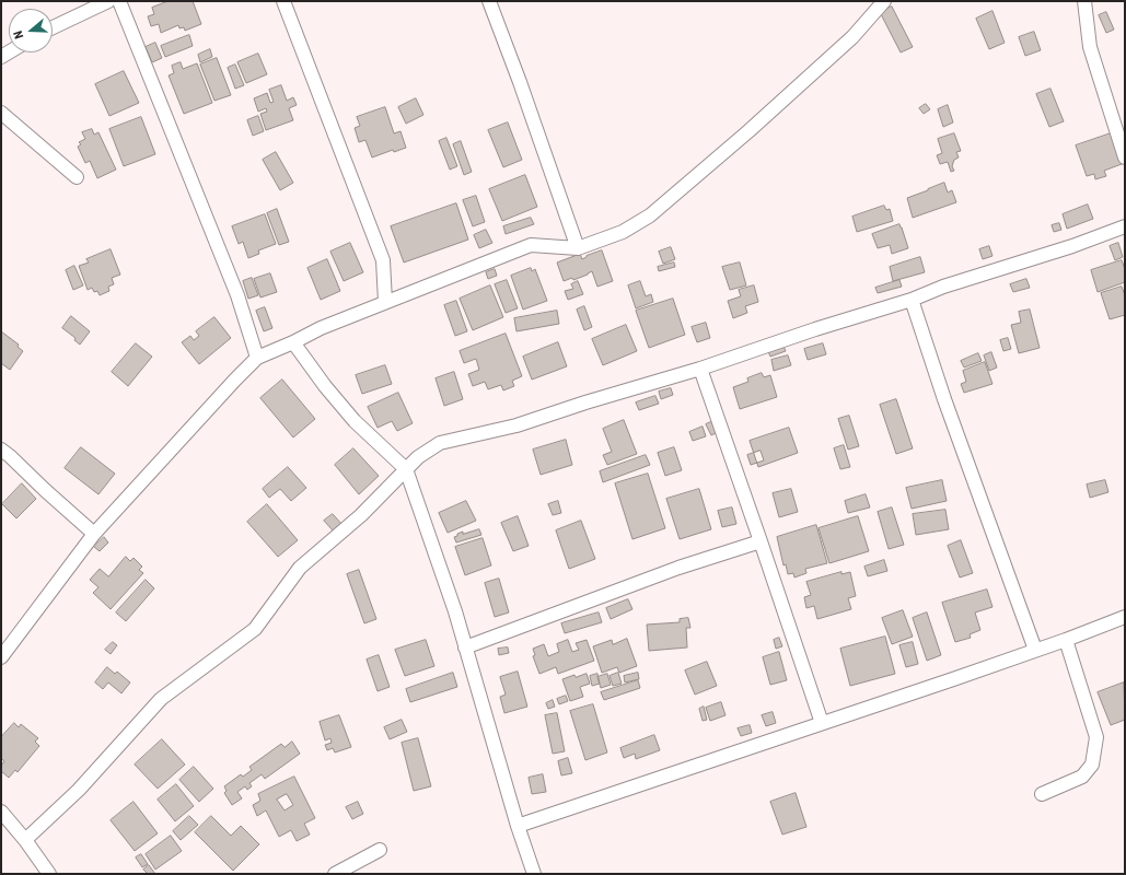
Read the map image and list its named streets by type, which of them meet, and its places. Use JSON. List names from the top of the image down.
{
  "north": "left"
}
